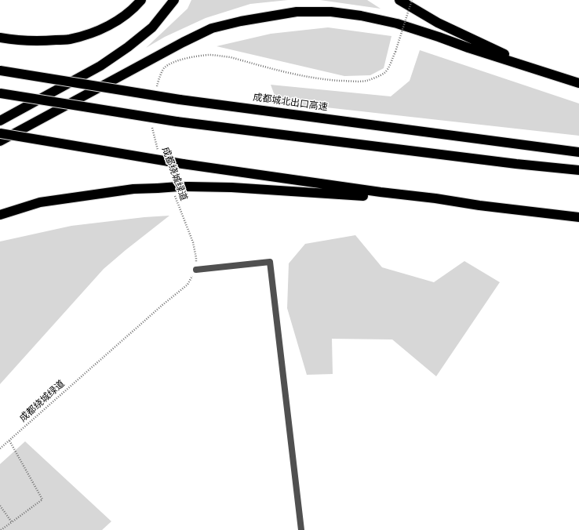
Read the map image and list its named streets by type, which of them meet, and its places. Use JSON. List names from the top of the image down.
{
  "streets": {
    "highway": ["成都城北出口高速"],
    "path": ["成都绕城绿道"]
  }
}
